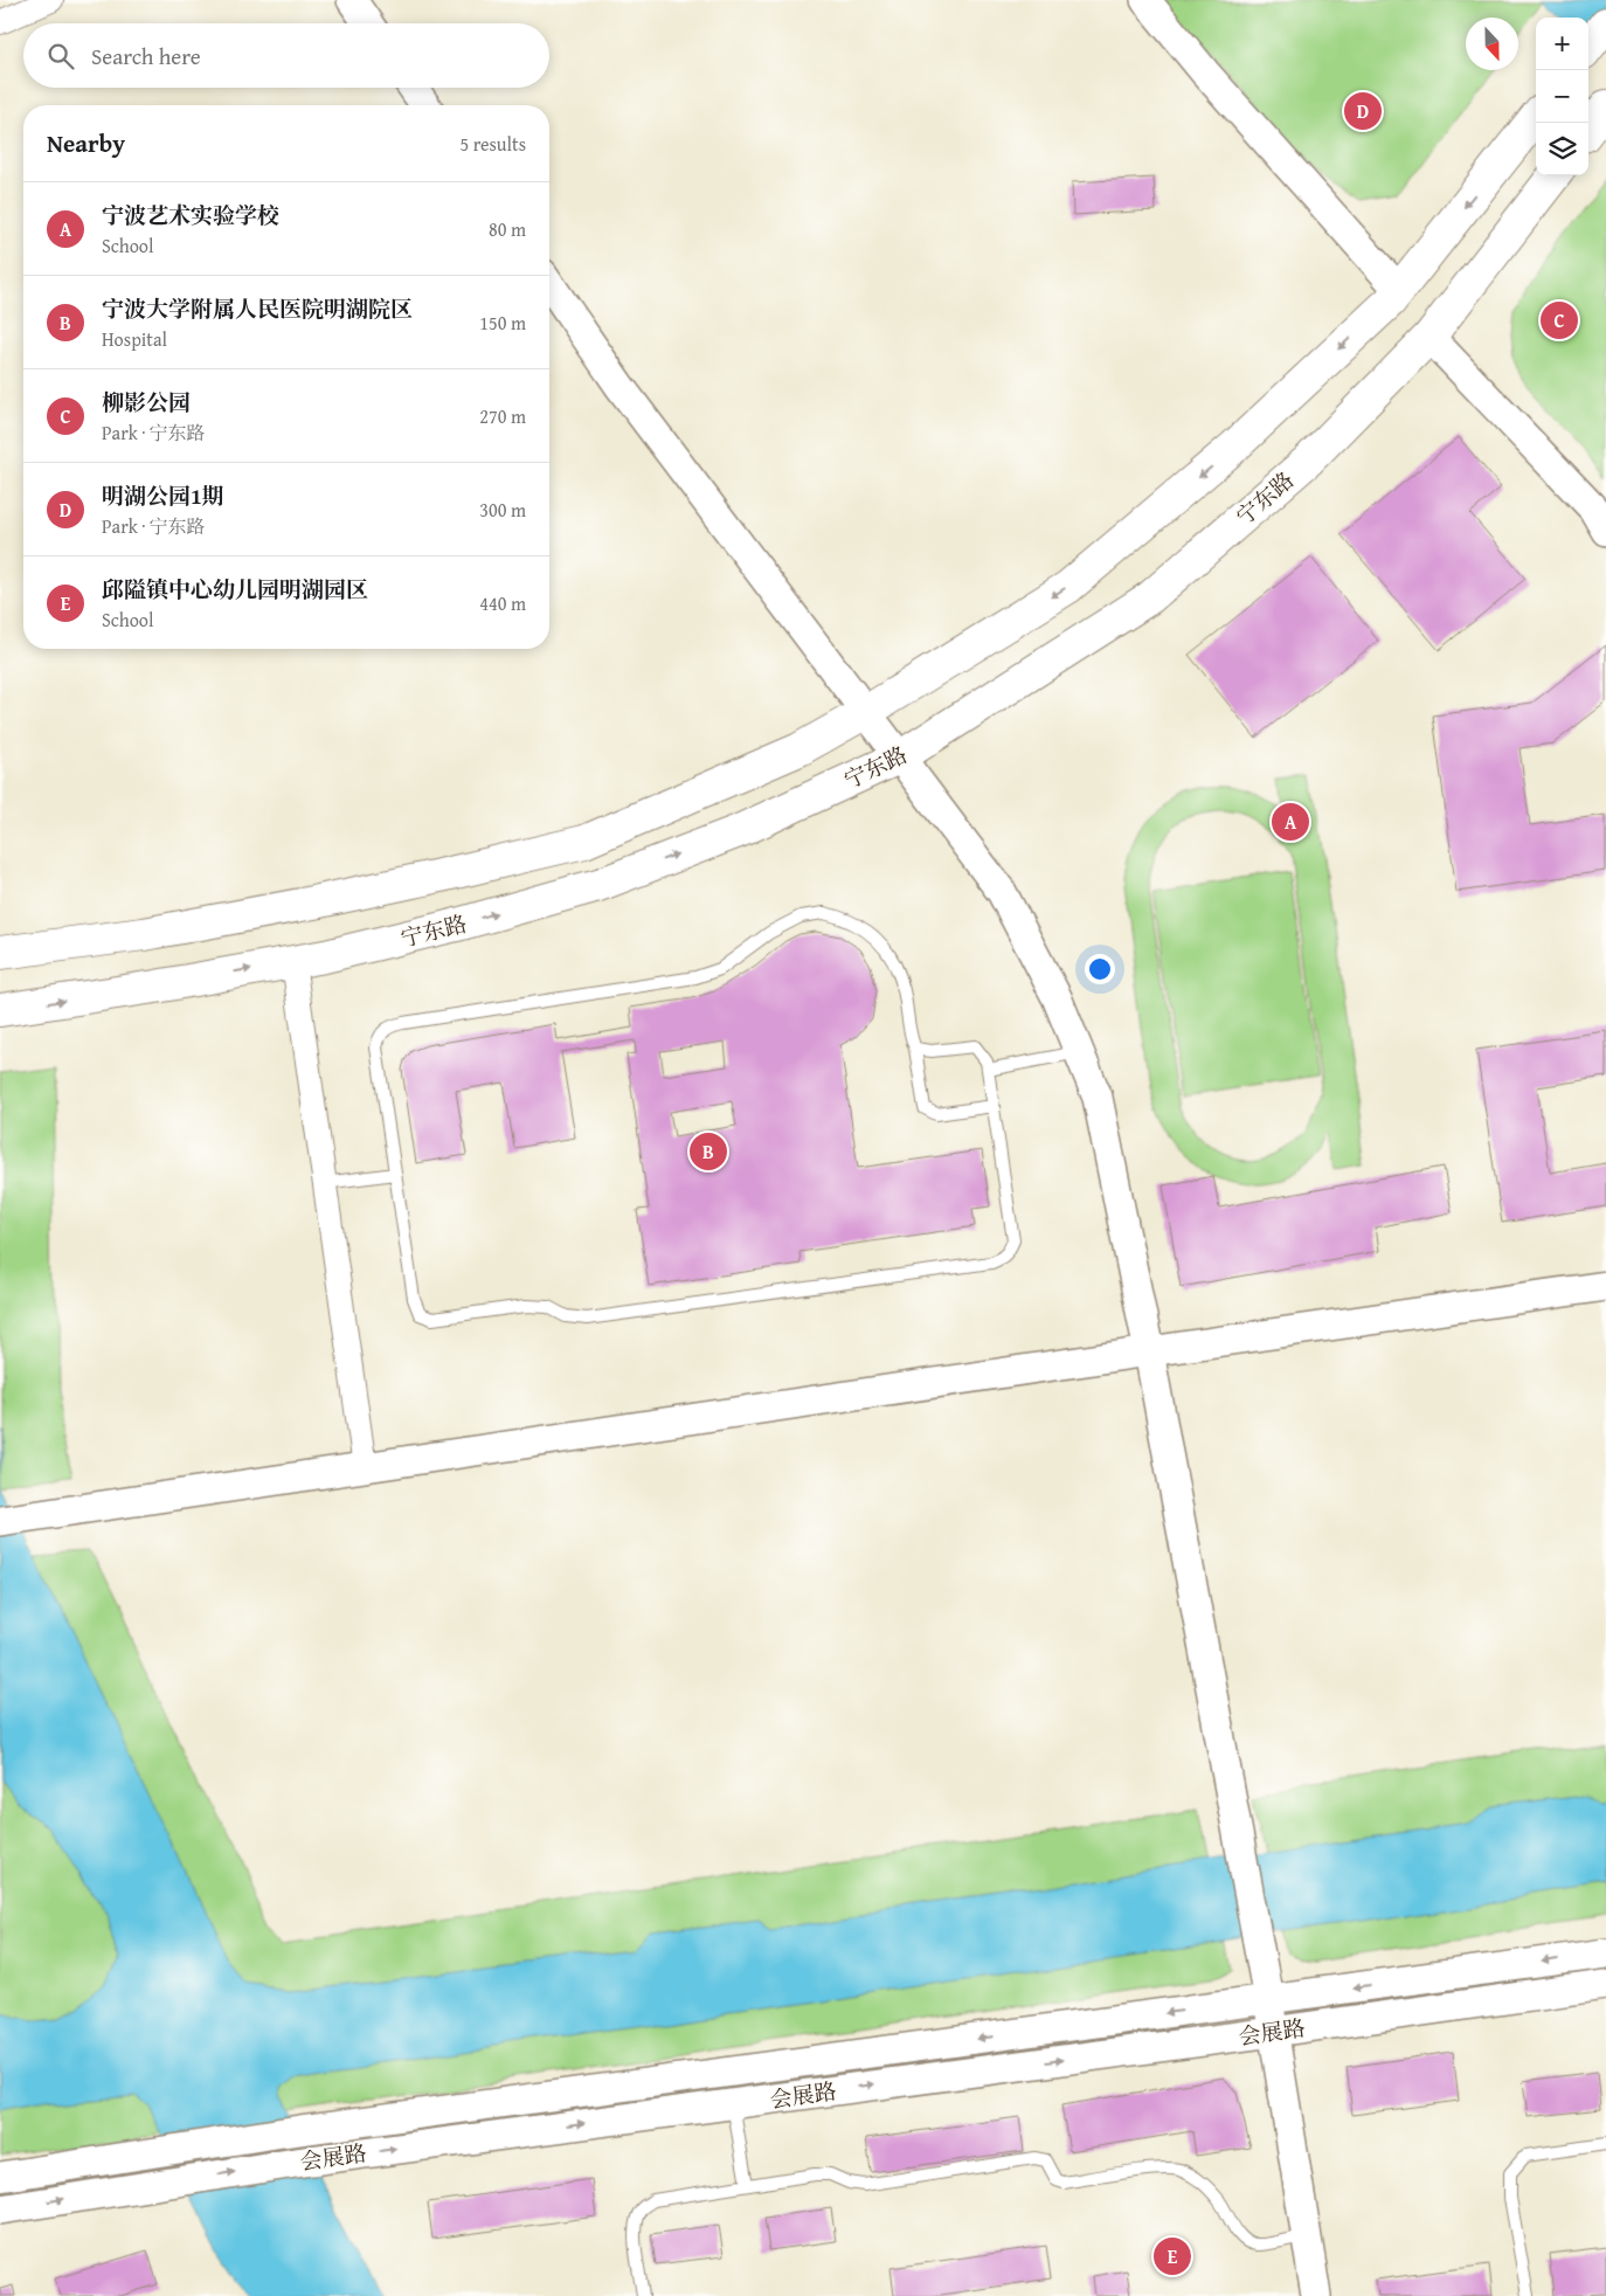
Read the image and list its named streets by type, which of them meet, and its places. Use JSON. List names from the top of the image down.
{
  "streets": {
    "main road": ["宁东路"],
    "street": ["会展路"]
  },
  "north": "bottom",
  "page": {
    "map_buttons": ["+", "−"],
    "search": "Search here",
    "pins": [
      "D",
      "C",
      "A",
      "B",
      "E"
    ],
    "heading": ["Nearby", "5 results"],
    "list": [
      {
        "mark": "A",
        "name": "宁波艺术实验学校",
        "note": "School",
        "value": "80 m"
      },
      {
        "mark": "B",
        "name": "宁波大学附属人民医院明湖院区",
        "note": "Hospital",
        "value": "150 m"
      },
      {
        "mark": "C",
        "name": "柳影公园",
        "note": "Park · 宁东路",
        "value": "270 m"
      },
      {
        "mark": "D",
        "name": "明湖公园1期",
        "note": "Park · 宁东路",
        "value": "300 m"
      },
      {
        "mark": "E",
        "name": "邱隘镇中心幼儿园明湖园区",
        "note": "School",
        "value": "440 m"
      }
    ]
  }
}
